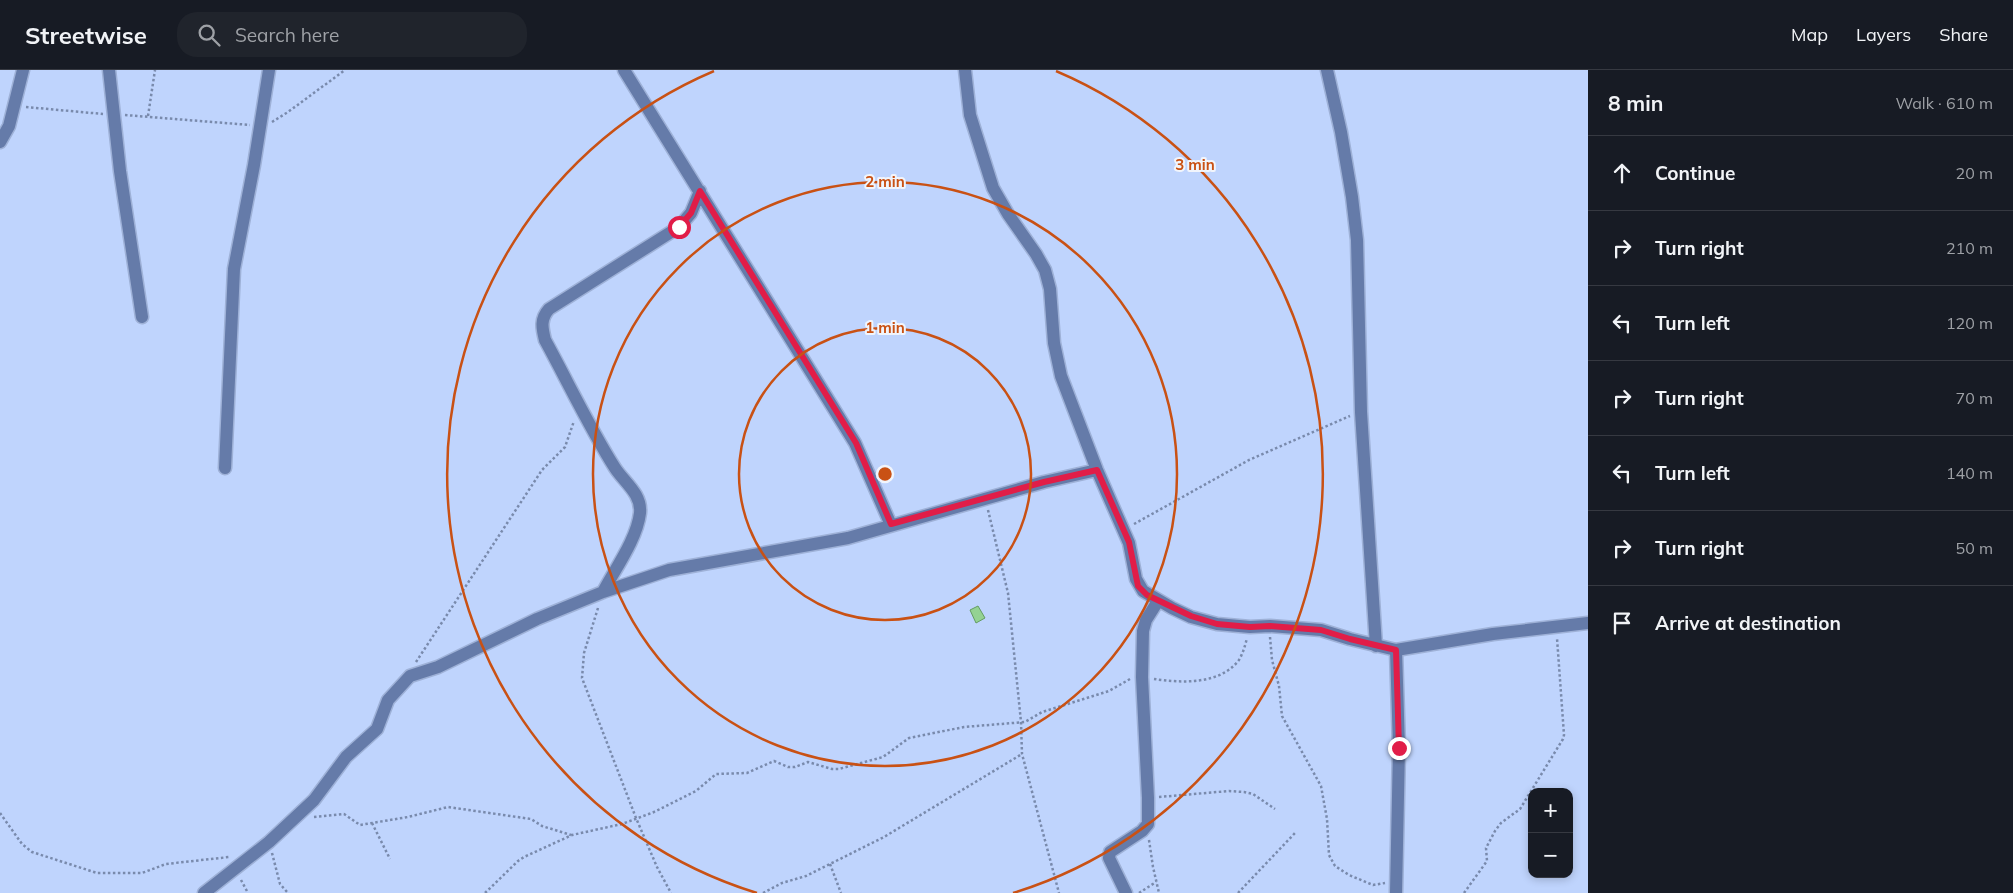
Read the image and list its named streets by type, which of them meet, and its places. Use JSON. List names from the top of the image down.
{
  "page": {
    "header": "Streetwise",
    "search": "Search here",
    "nav": ["Map", "Layers", "Share"],
    "heading": ["8 min", "Walk · 610 m"],
    "list": [
      ["Continue", "20 m"],
      ["Turn right", "210 m"],
      ["Turn left", "120 m"],
      ["Turn right", "70 m"],
      ["Turn left", "140 m"],
      ["Turn right", "50 m"],
      "Arrive at destination"
    ],
    "map_buttons": ["+", "−"]
  },
  "rings": ["3 min", "2 min", "1 min"]
}
